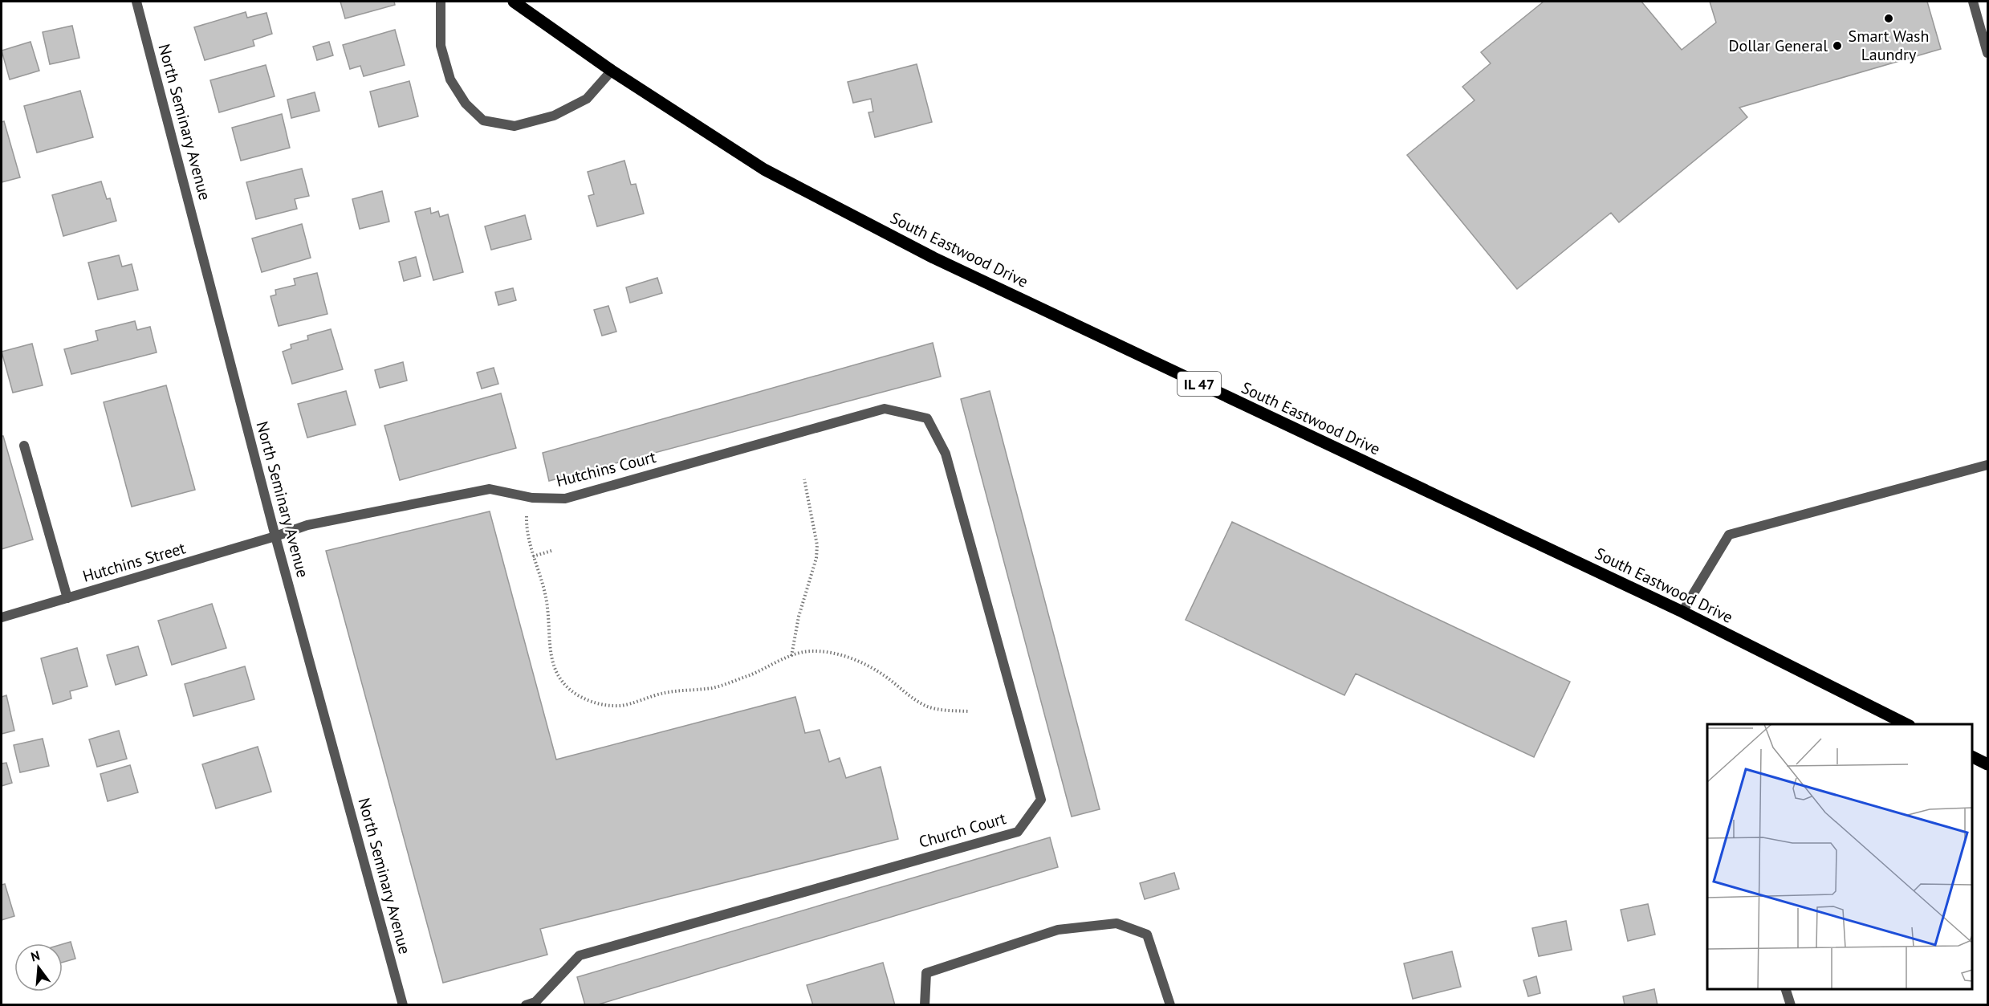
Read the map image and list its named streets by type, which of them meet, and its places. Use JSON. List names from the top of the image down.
{
  "streets": {
    "main road": ["South Eastwood Drive", "IL 47"],
    "street": [
      "North Seminary Avenue",
      "Hutchins Court",
      "Hutchins Street",
      "Church Court"
    ]
  },
  "crossings": [
    ["North Seminary Avenue", "Hutchins Court"],
    ["North Seminary Avenue", "Hutchins Street"],
    ["Hutchins Court", "Hutchins Street"],
    ["Hutchins Court", "Church Court"]
  ],
  "places": ["Smart Wash Laundry", "Dollar General"],
  "north": "top"
}
